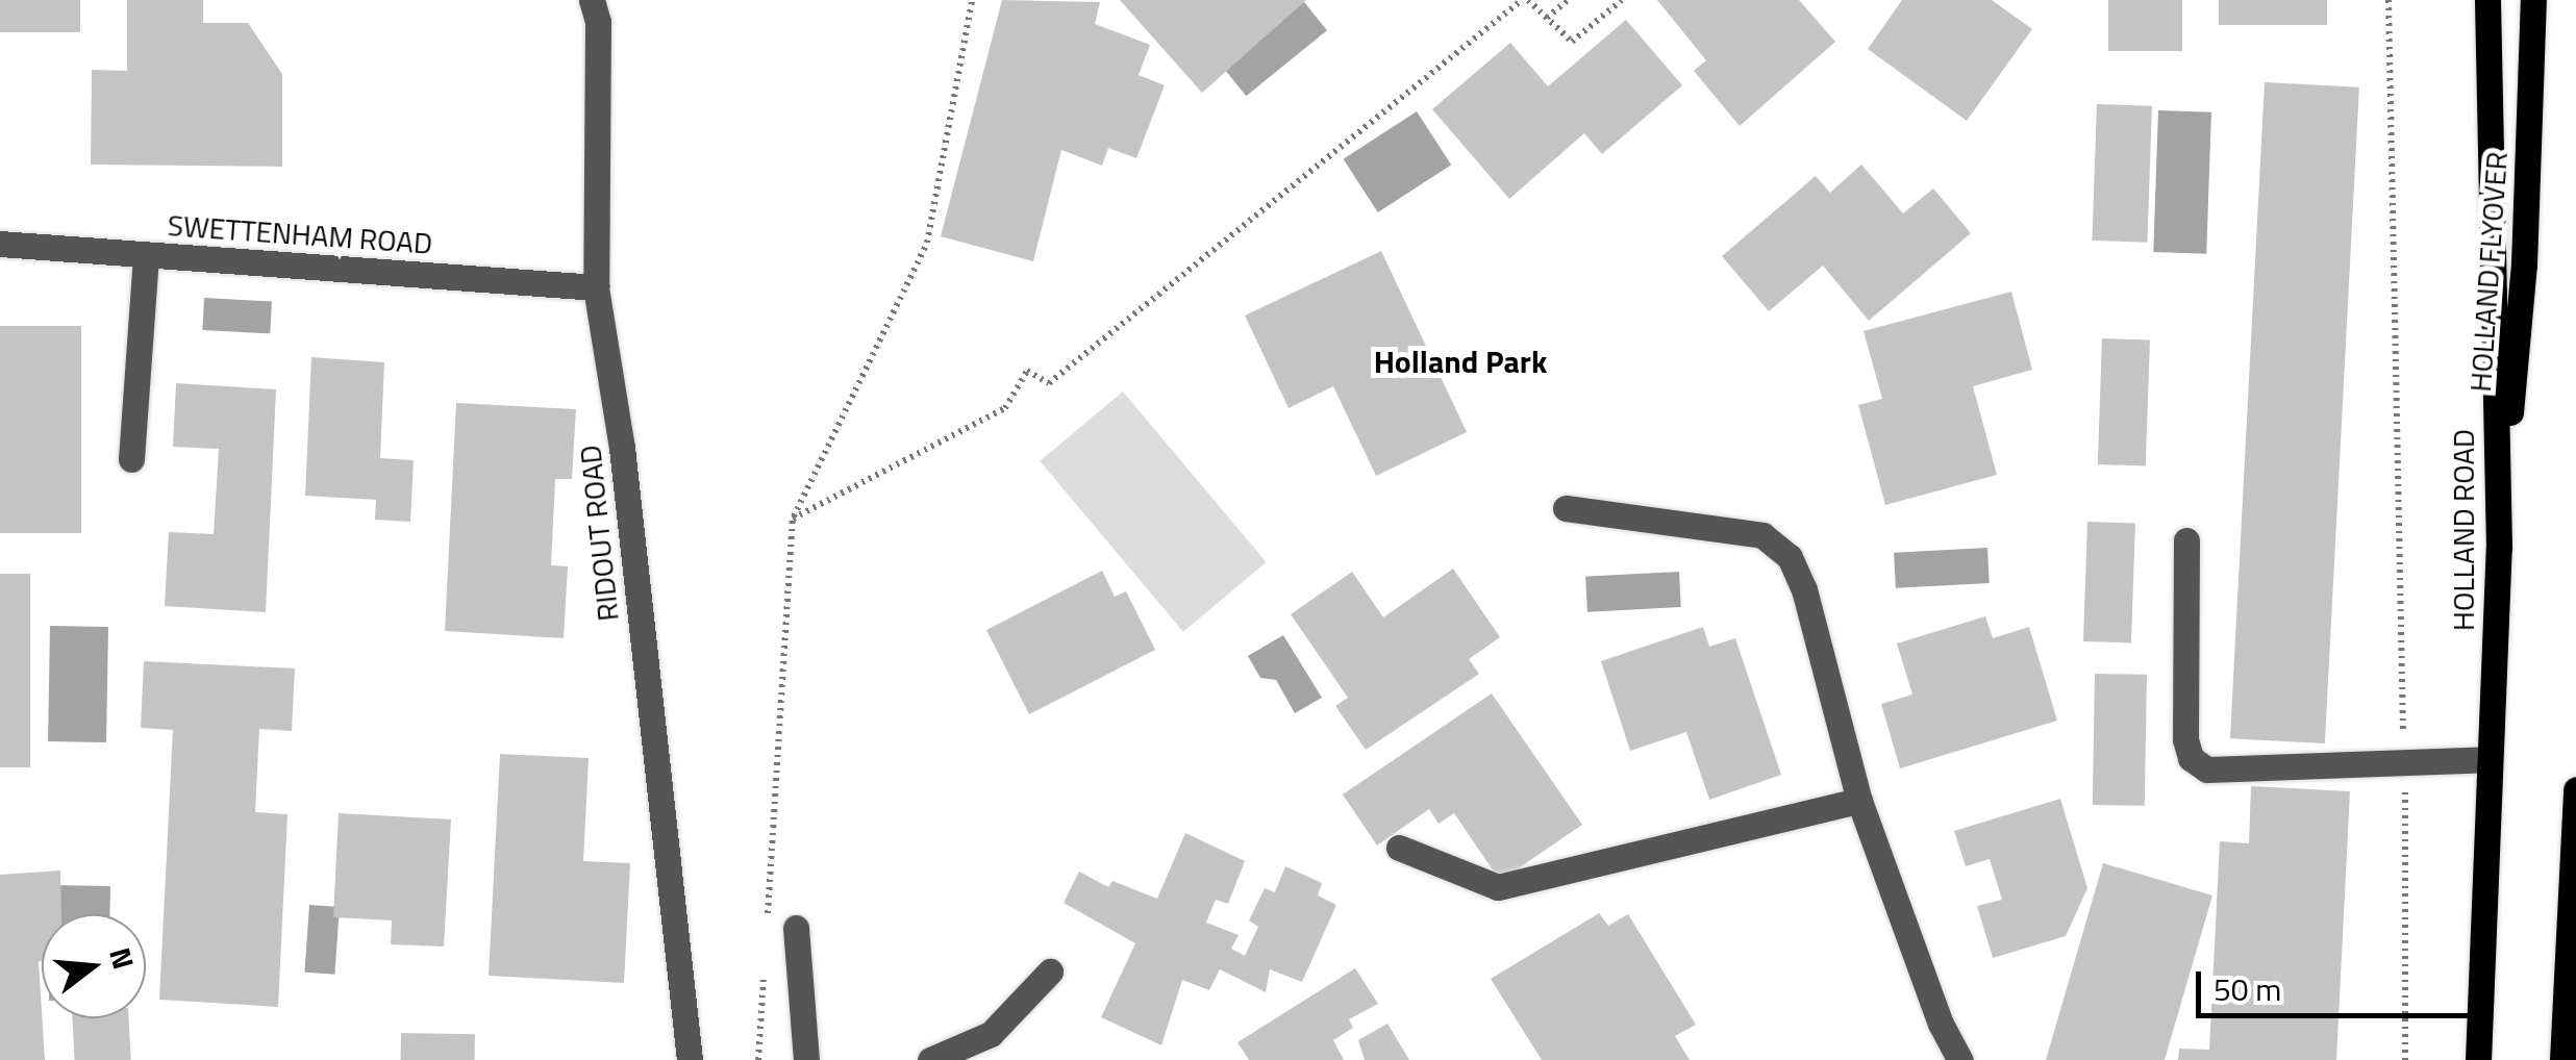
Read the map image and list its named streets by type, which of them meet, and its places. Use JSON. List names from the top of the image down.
{
  "streets": {
    "main road": ["HOLLAND FLYOVER", "HOLLAND ROAD"],
    "street": ["SWETTENHAM ROAD", "RIDOUT ROAD"]
  },
  "crossings": [
    ["SWETTENHAM ROAD", "RIDOUT ROAD"],
    ["HOLLAND FLYOVER", "HOLLAND ROAD"]
  ],
  "districts": ["Holland Park"],
  "scale_bar": "50 m",
  "north": "right"
}
